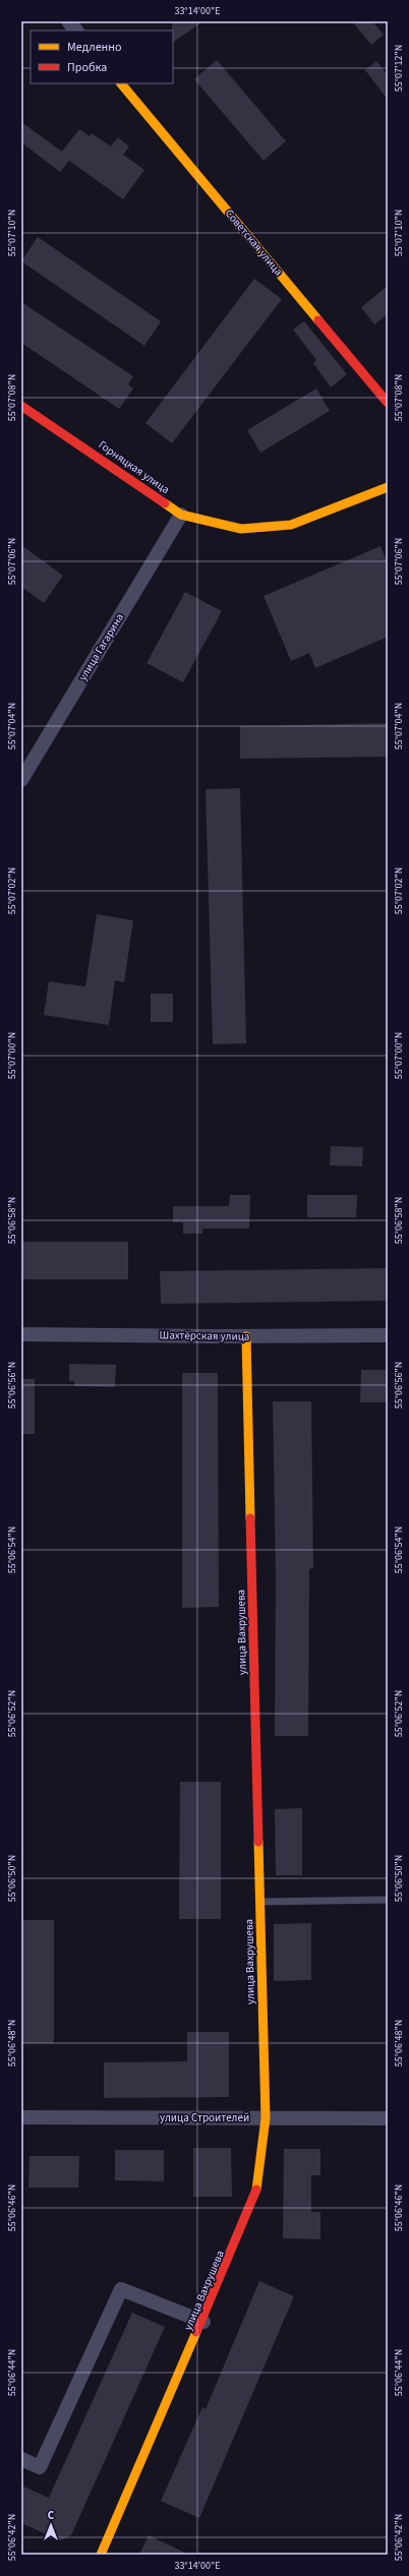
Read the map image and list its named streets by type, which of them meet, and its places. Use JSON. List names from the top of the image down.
{
  "streets": {
    "street": [
      "Советская улица",
      "Горняцкая улица",
      "улица Гагарина",
      "Шахтёрская улица",
      "улица Вахрушева",
      "улица Строителей"
    ]
  },
  "crossings": [
    ["Горняцкая улица", "улица Гагарина"],
    ["Шахтёрская улица", "улица Вахрушева"],
    ["улица Вахрушева", "улица Строителей"]
  ],
  "legend": ["Медленно", "Пробка"],
  "north": "top",
  "coordinates": [
    "33°14'00\"E",
    "55°07'12\"N",
    "55°07'10\"N",
    "55°07'08\"N",
    "55°07'06\"N",
    "55°07'04\"N",
    "55°07'02\"N",
    "55°07'00\"N",
    "55°06'58\"N",
    "55°06'56\"N",
    "55°06'54\"N",
    "55°06'52\"N",
    "55°06'50\"N",
    "55°06'48\"N",
    "55°06'46\"N",
    "55°06'44\"N",
    "55°06'42\"N"
  ]
}
